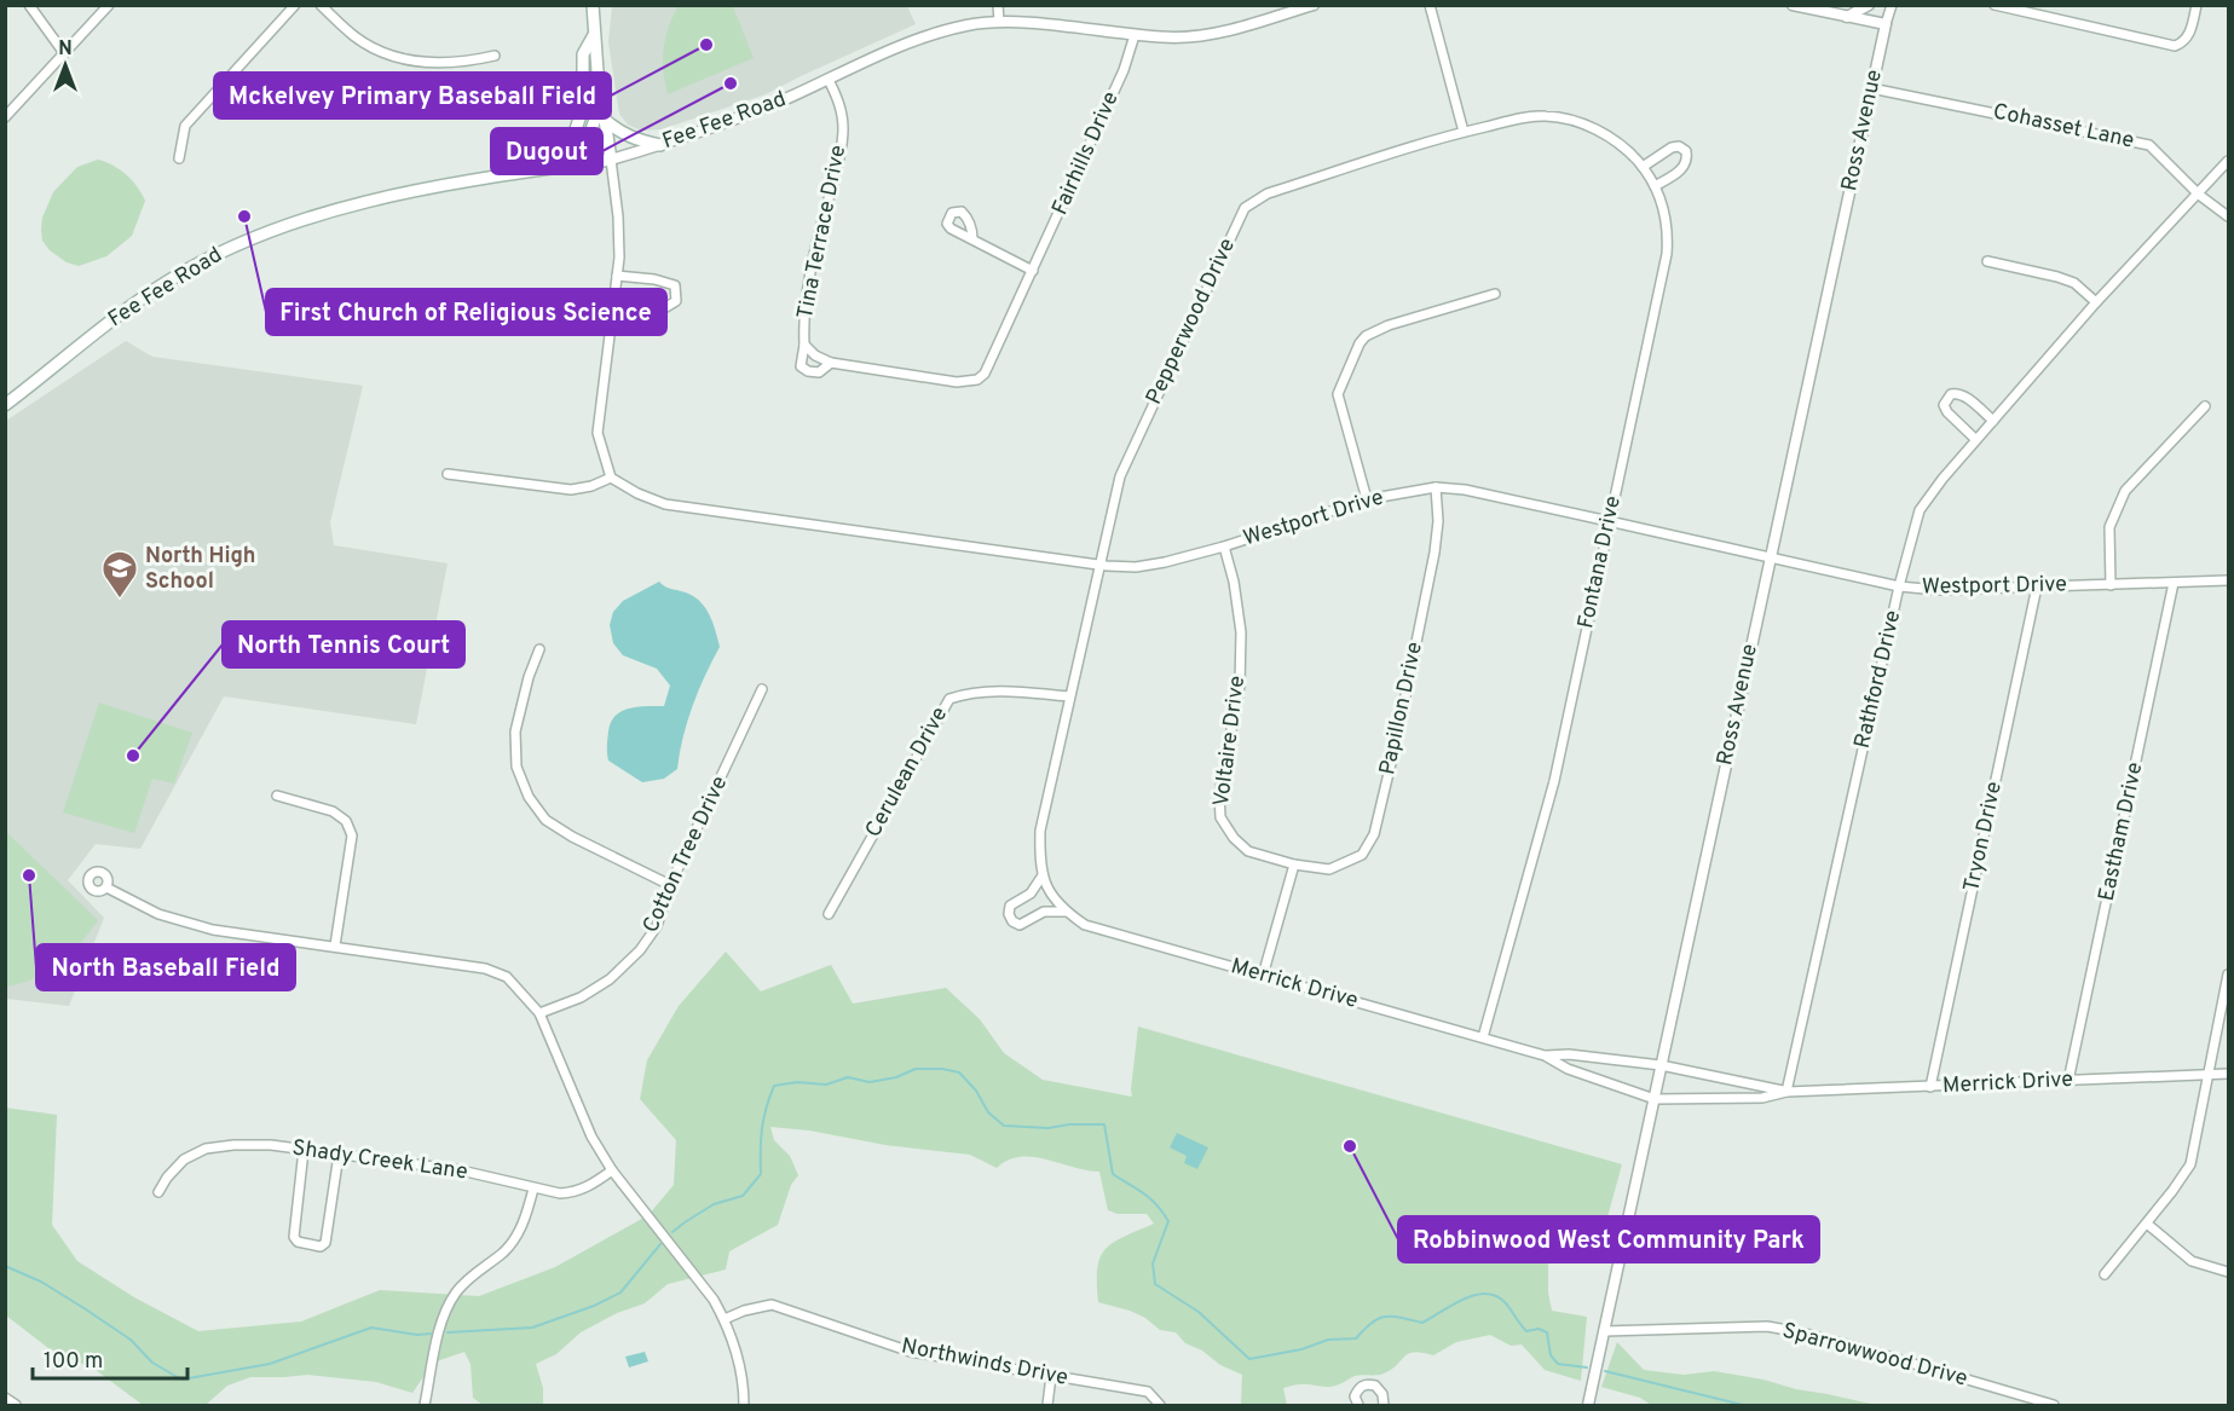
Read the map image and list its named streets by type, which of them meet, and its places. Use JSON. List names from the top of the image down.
{
  "streets": {
    "main road": ["Fee Fee Road"],
    "street": [
      "Cohasset Lane",
      "Ross Avenue",
      "Fairhills Drive",
      "Tina Terrace Drive",
      "Pepperwood Drive",
      "Westport Drive",
      "Fontana Drive",
      "Rathford Drive",
      "Papillon Drive",
      "Voltaire Drive",
      "Cerulean Drive",
      "Eastham Drive",
      "Tryon Drive",
      "Cotton Tree Drive",
      "Merrick Drive",
      "Shady Creek Lane",
      "Sparrowwood Drive",
      "Northwinds Drive"
    ]
  },
  "crossings": [
    ["Fee Fee Road", "Fairhills Drive"],
    ["Fee Fee Road", "Tina Terrace Drive"],
    ["Cohasset Lane", "Ross Avenue"],
    ["Cohasset Lane", "Rathford Drive"],
    ["Ross Avenue", "Westport Drive"],
    ["Ross Avenue", "Merrick Drive"],
    ["Ross Avenue", "Sparrowwood Drive"],
    ["Fairhills Drive", "Tina Terrace Drive"],
    ["Pepperwood Drive", "Westport Drive"],
    ["Pepperwood Drive", "Fontana Drive"],
    ["Pepperwood Drive", "Cerulean Drive"],
    ["Pepperwood Drive", "Merrick Drive"],
    ["Westport Drive", "Fontana Drive"],
    ["Westport Drive", "Rathford Drive"],
    ["Westport Drive", "Papillon Drive"],
    ["Westport Drive", "Voltaire Drive"],
    ["Westport Drive", "Eastham Drive"],
    ["Westport Drive", "Tryon Drive"],
    ["Fontana Drive", "Merrick Drive"],
    ["Rathford Drive", "Merrick Drive"],
    ["Papillon Drive", "Voltaire Drive"],
    ["Eastham Drive", "Merrick Drive"],
    ["Tryon Drive", "Merrick Drive"]
  ],
  "places": {
    "other": [
      "Mckelvey Primary Baseball Field",
      "Dugout",
      "First Church of Religious Science",
      "North Tennis Court",
      "North Baseball Field",
      "Robbinwood West Community Park"
    ],
    "school or university": ["North High School"]
  },
  "scale_bar": "100 m",
  "north": "top"
}
